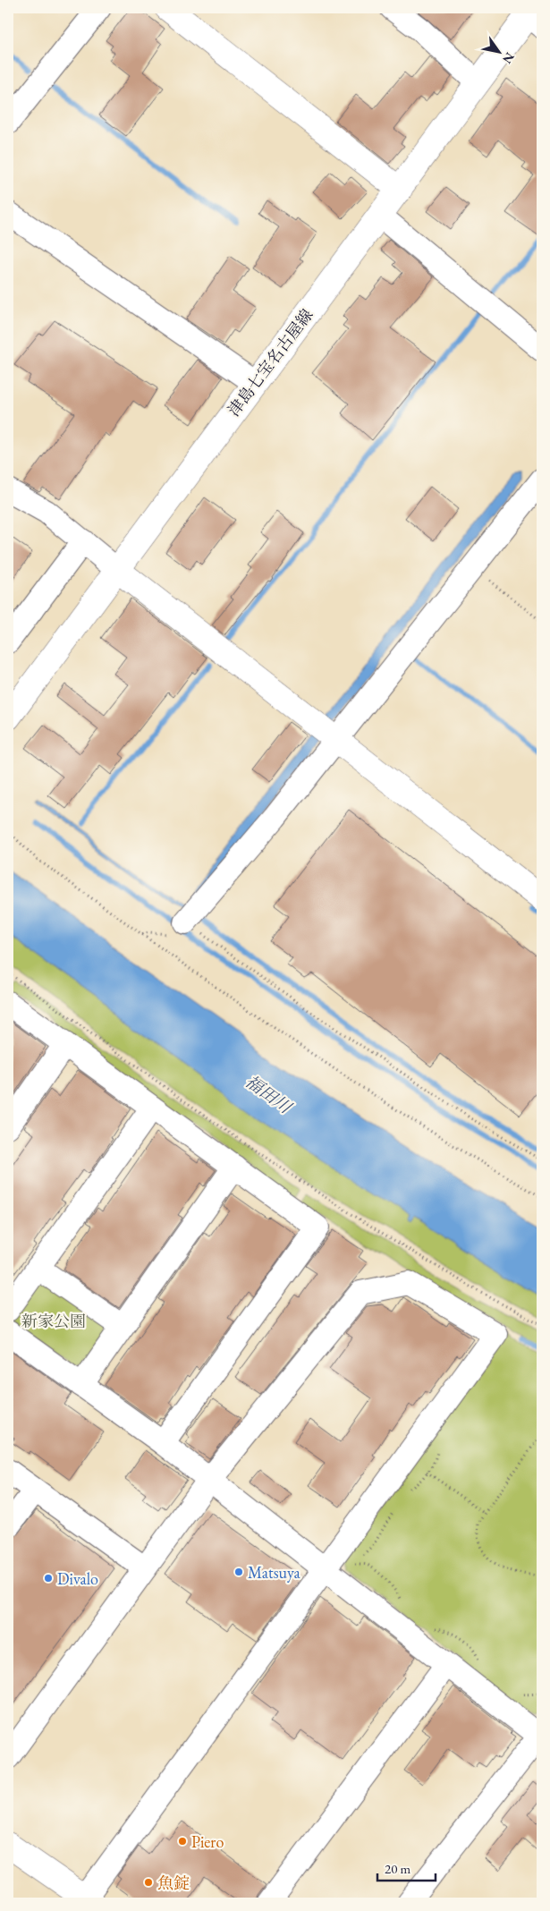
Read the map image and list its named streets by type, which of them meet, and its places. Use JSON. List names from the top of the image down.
{
  "streets": {
    "street": ["津島七宝名古屋線"]
  },
  "water": ["福田川"],
  "parks": ["新家公園"],
  "places": [
    "Matsuya",
    "Divalo",
    "Piero",
    "魚錠"
  ],
  "scale_bar": "20 m",
  "north": "bottom right"
}
